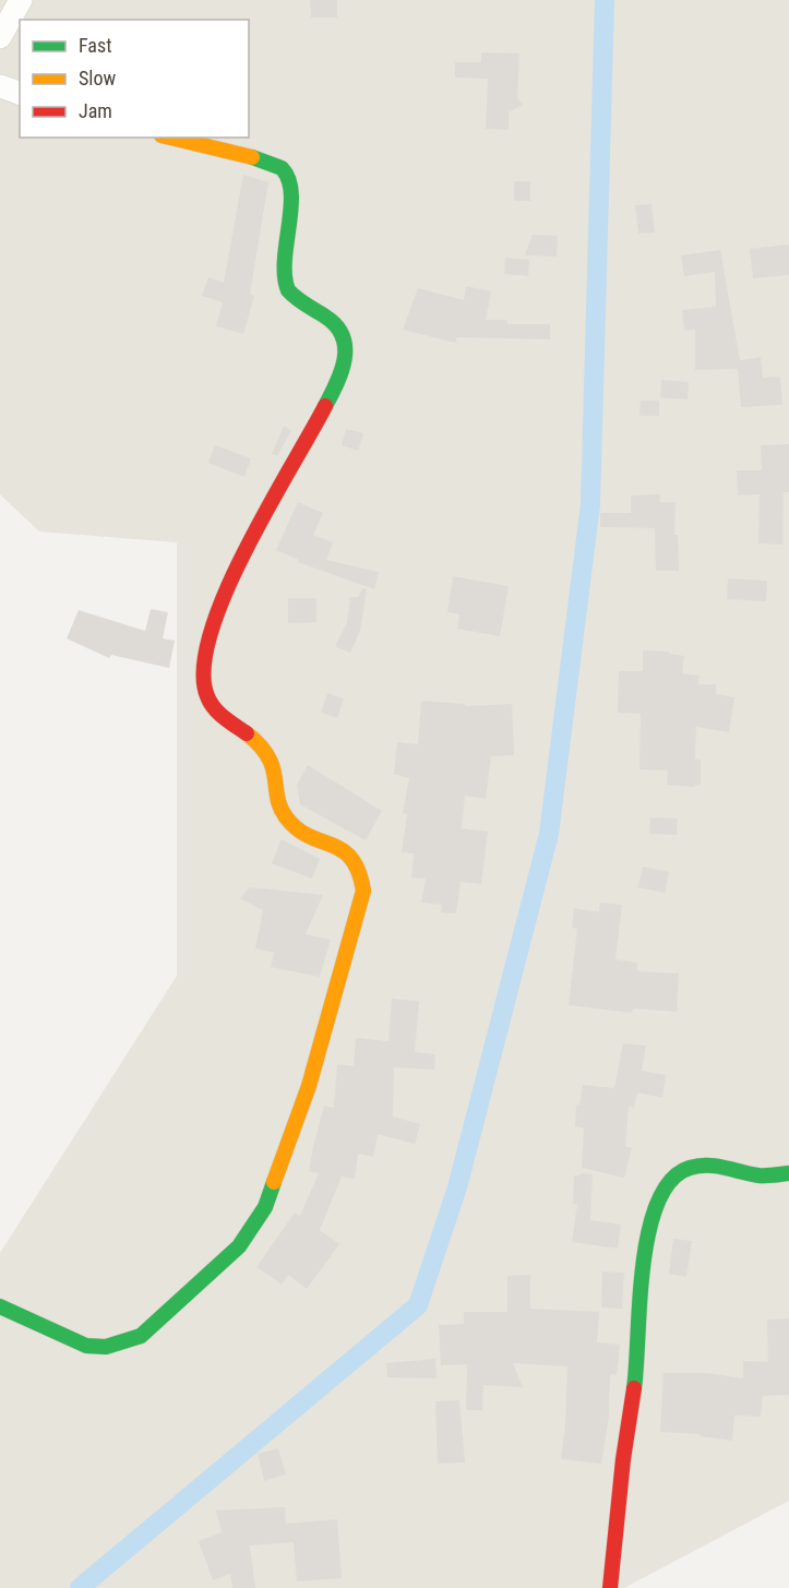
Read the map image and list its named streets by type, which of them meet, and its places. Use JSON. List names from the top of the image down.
{
  "legend": ["Fast", "Slow", "Jam"]
}
